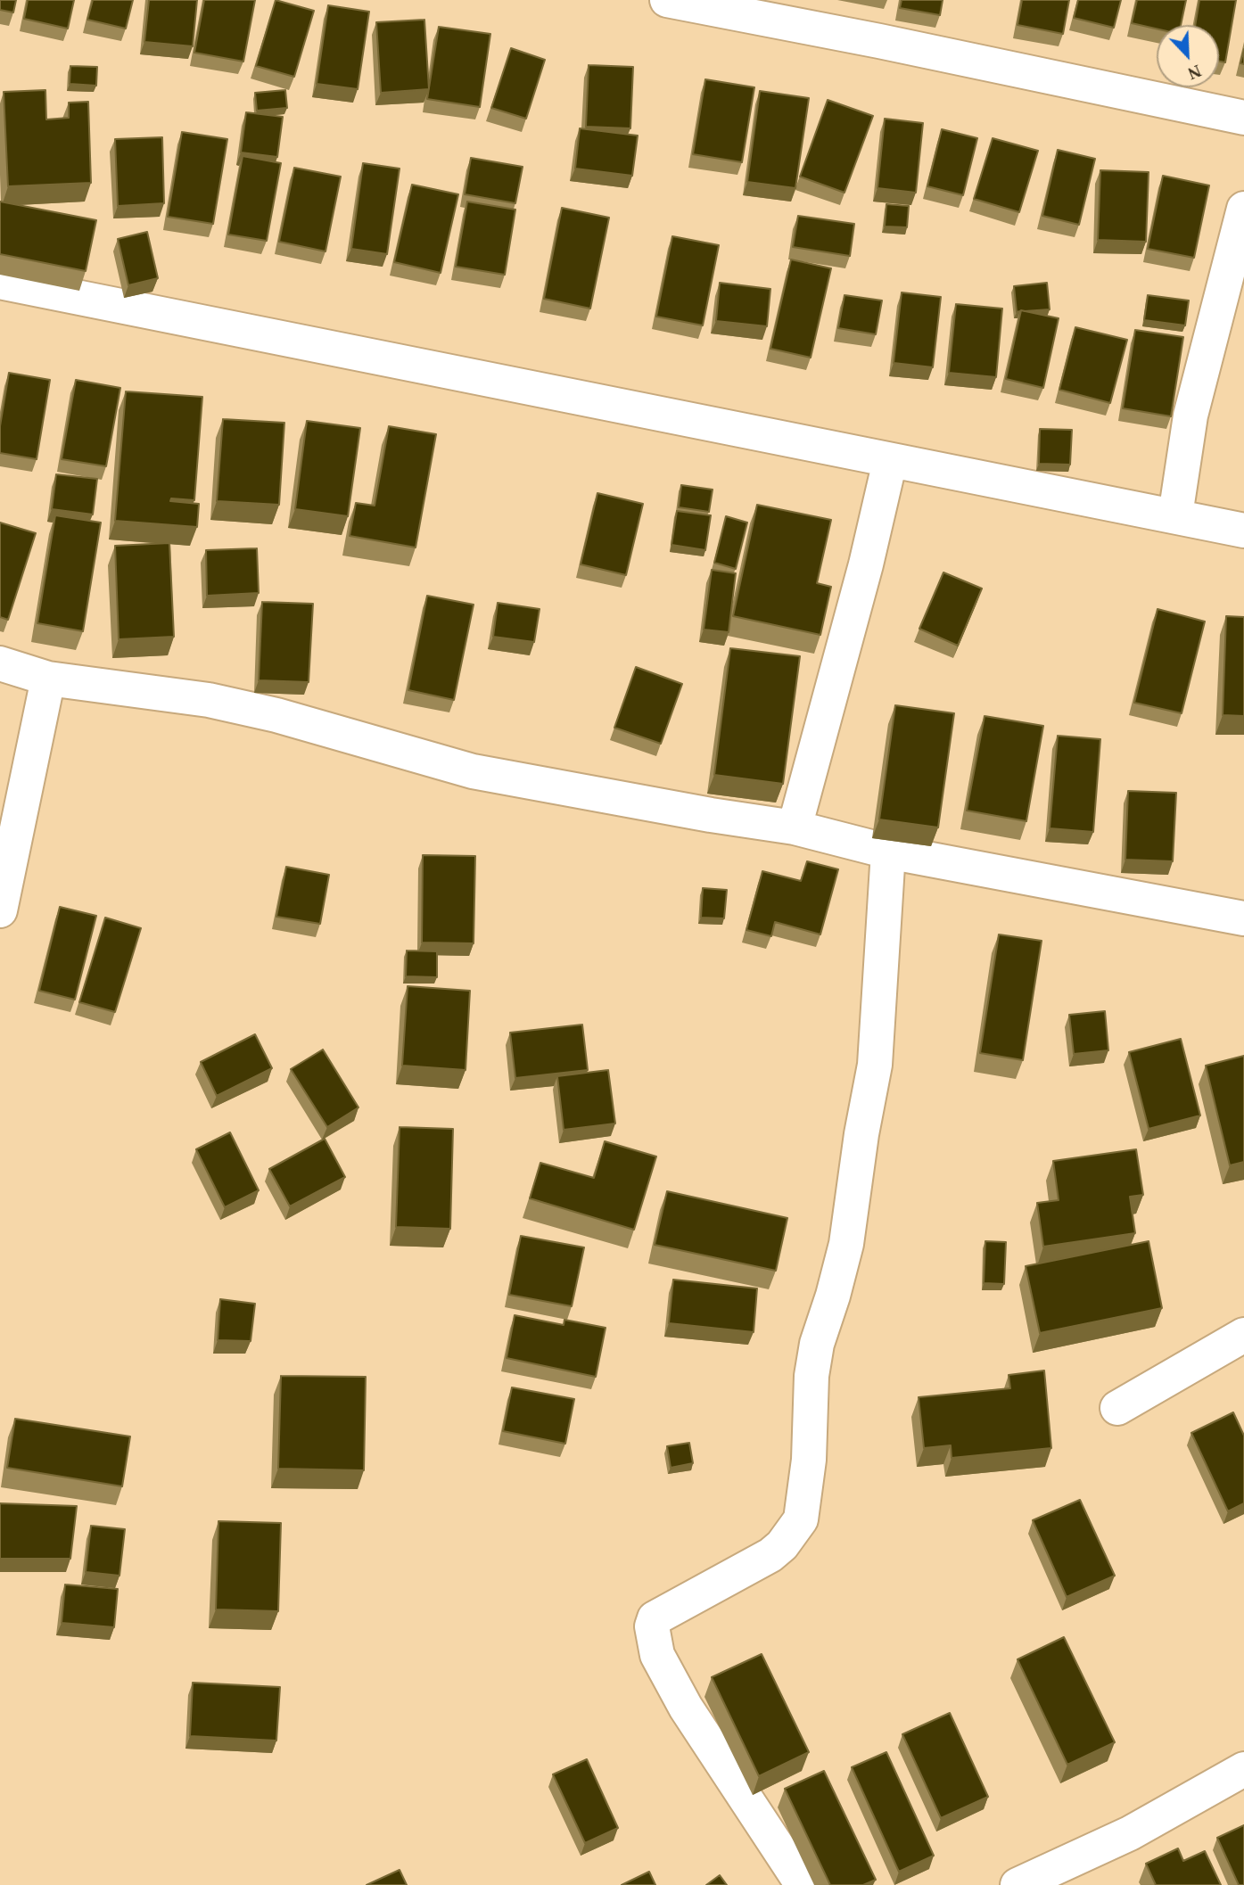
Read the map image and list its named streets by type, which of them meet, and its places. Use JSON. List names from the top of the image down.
{
  "north": "bottom right"
}
